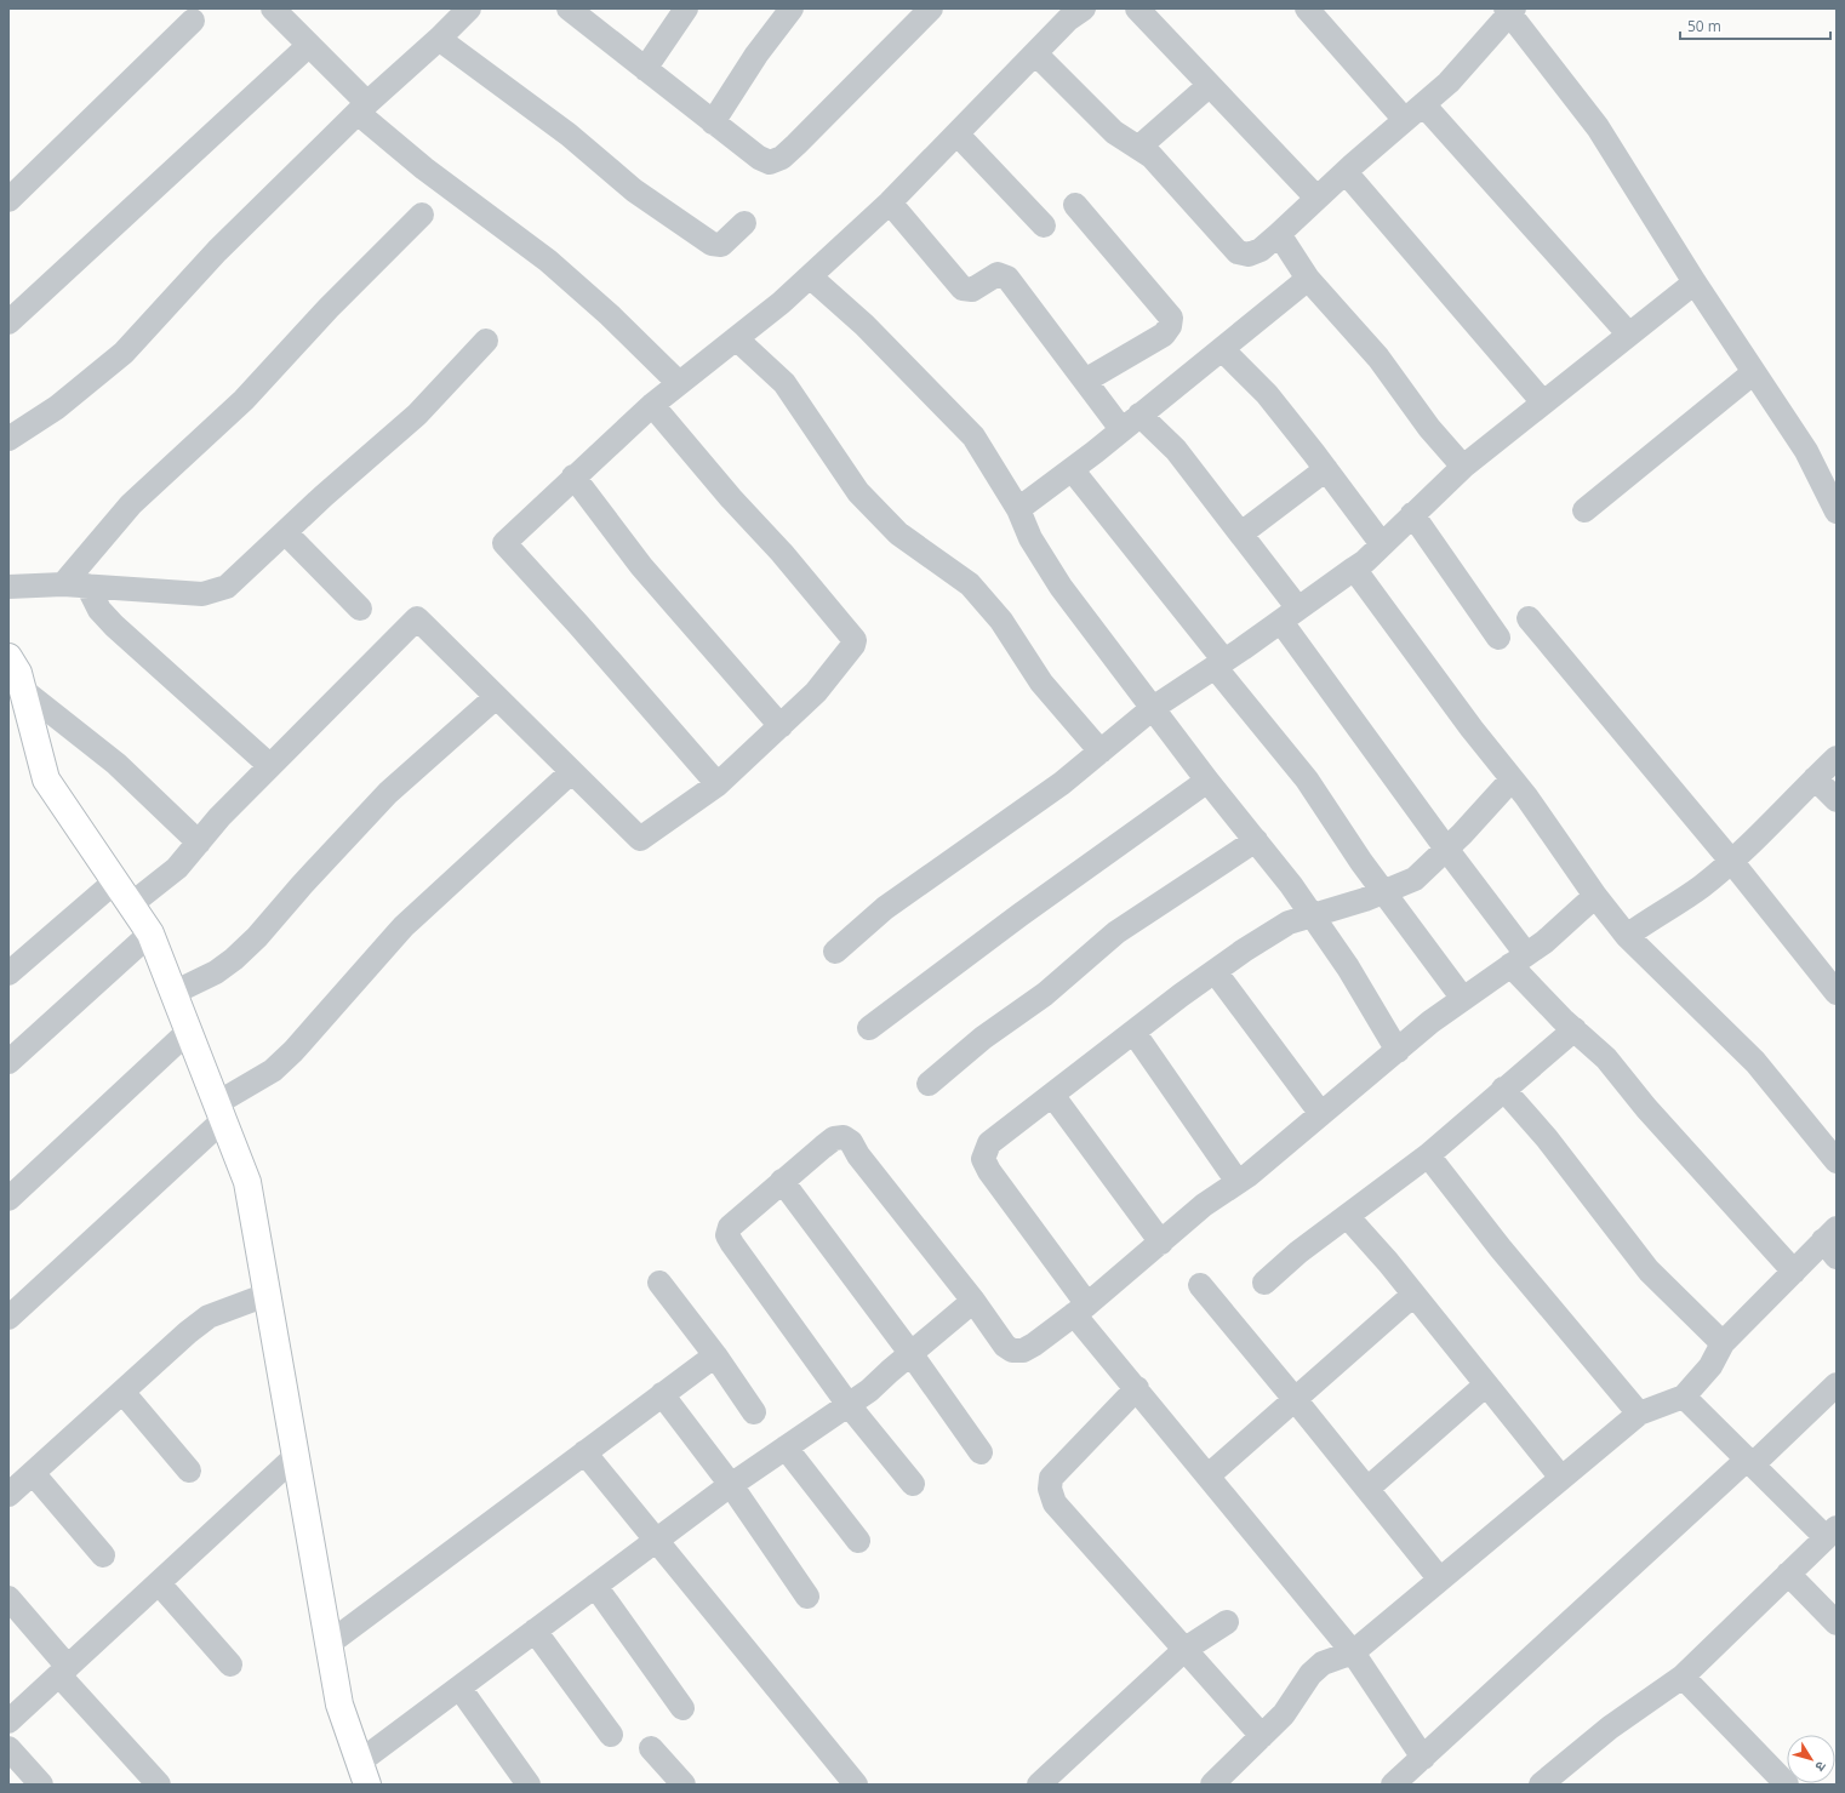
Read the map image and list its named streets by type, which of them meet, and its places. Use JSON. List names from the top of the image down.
{
  "scale_bar": "50 m",
  "north": "bottom right"
}
